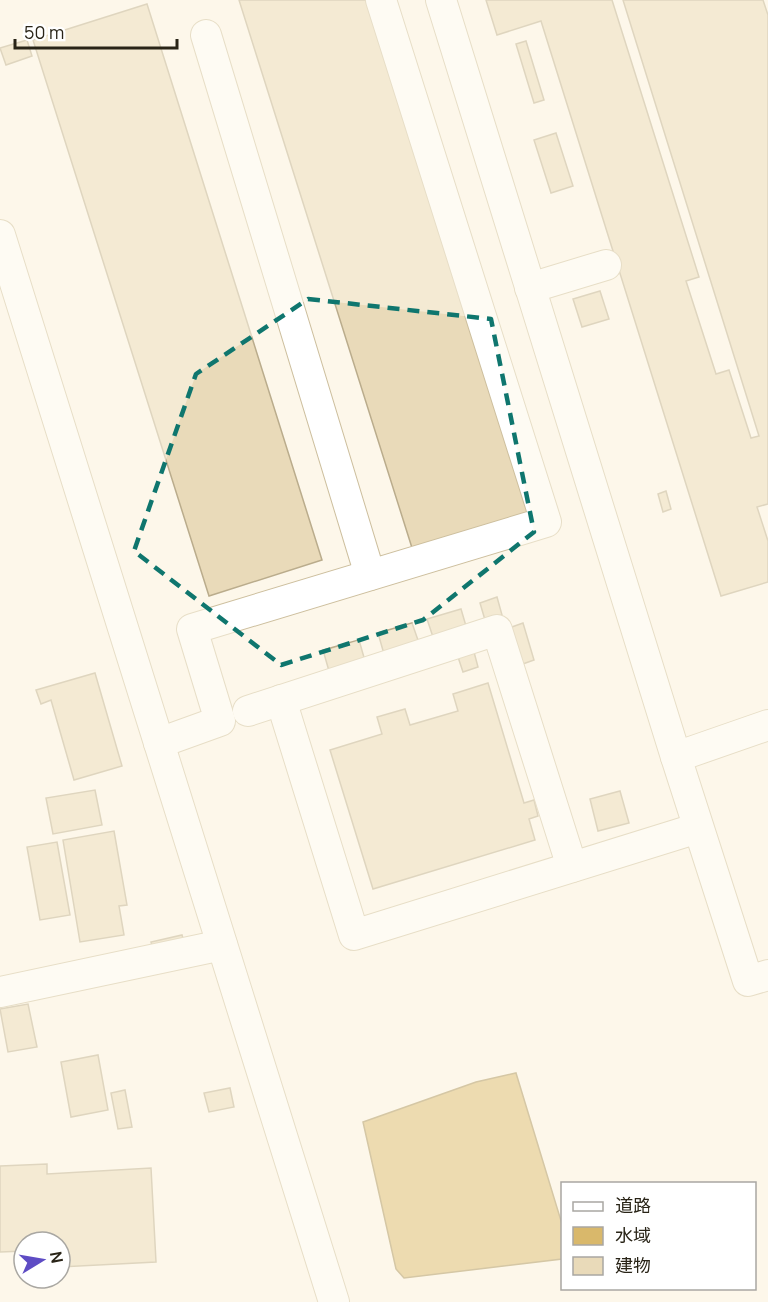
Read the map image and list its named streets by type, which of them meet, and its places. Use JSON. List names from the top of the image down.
{
  "legend": ["道路", "水域", "建物"],
  "scale_bar": "50 m",
  "north": "right"
}
